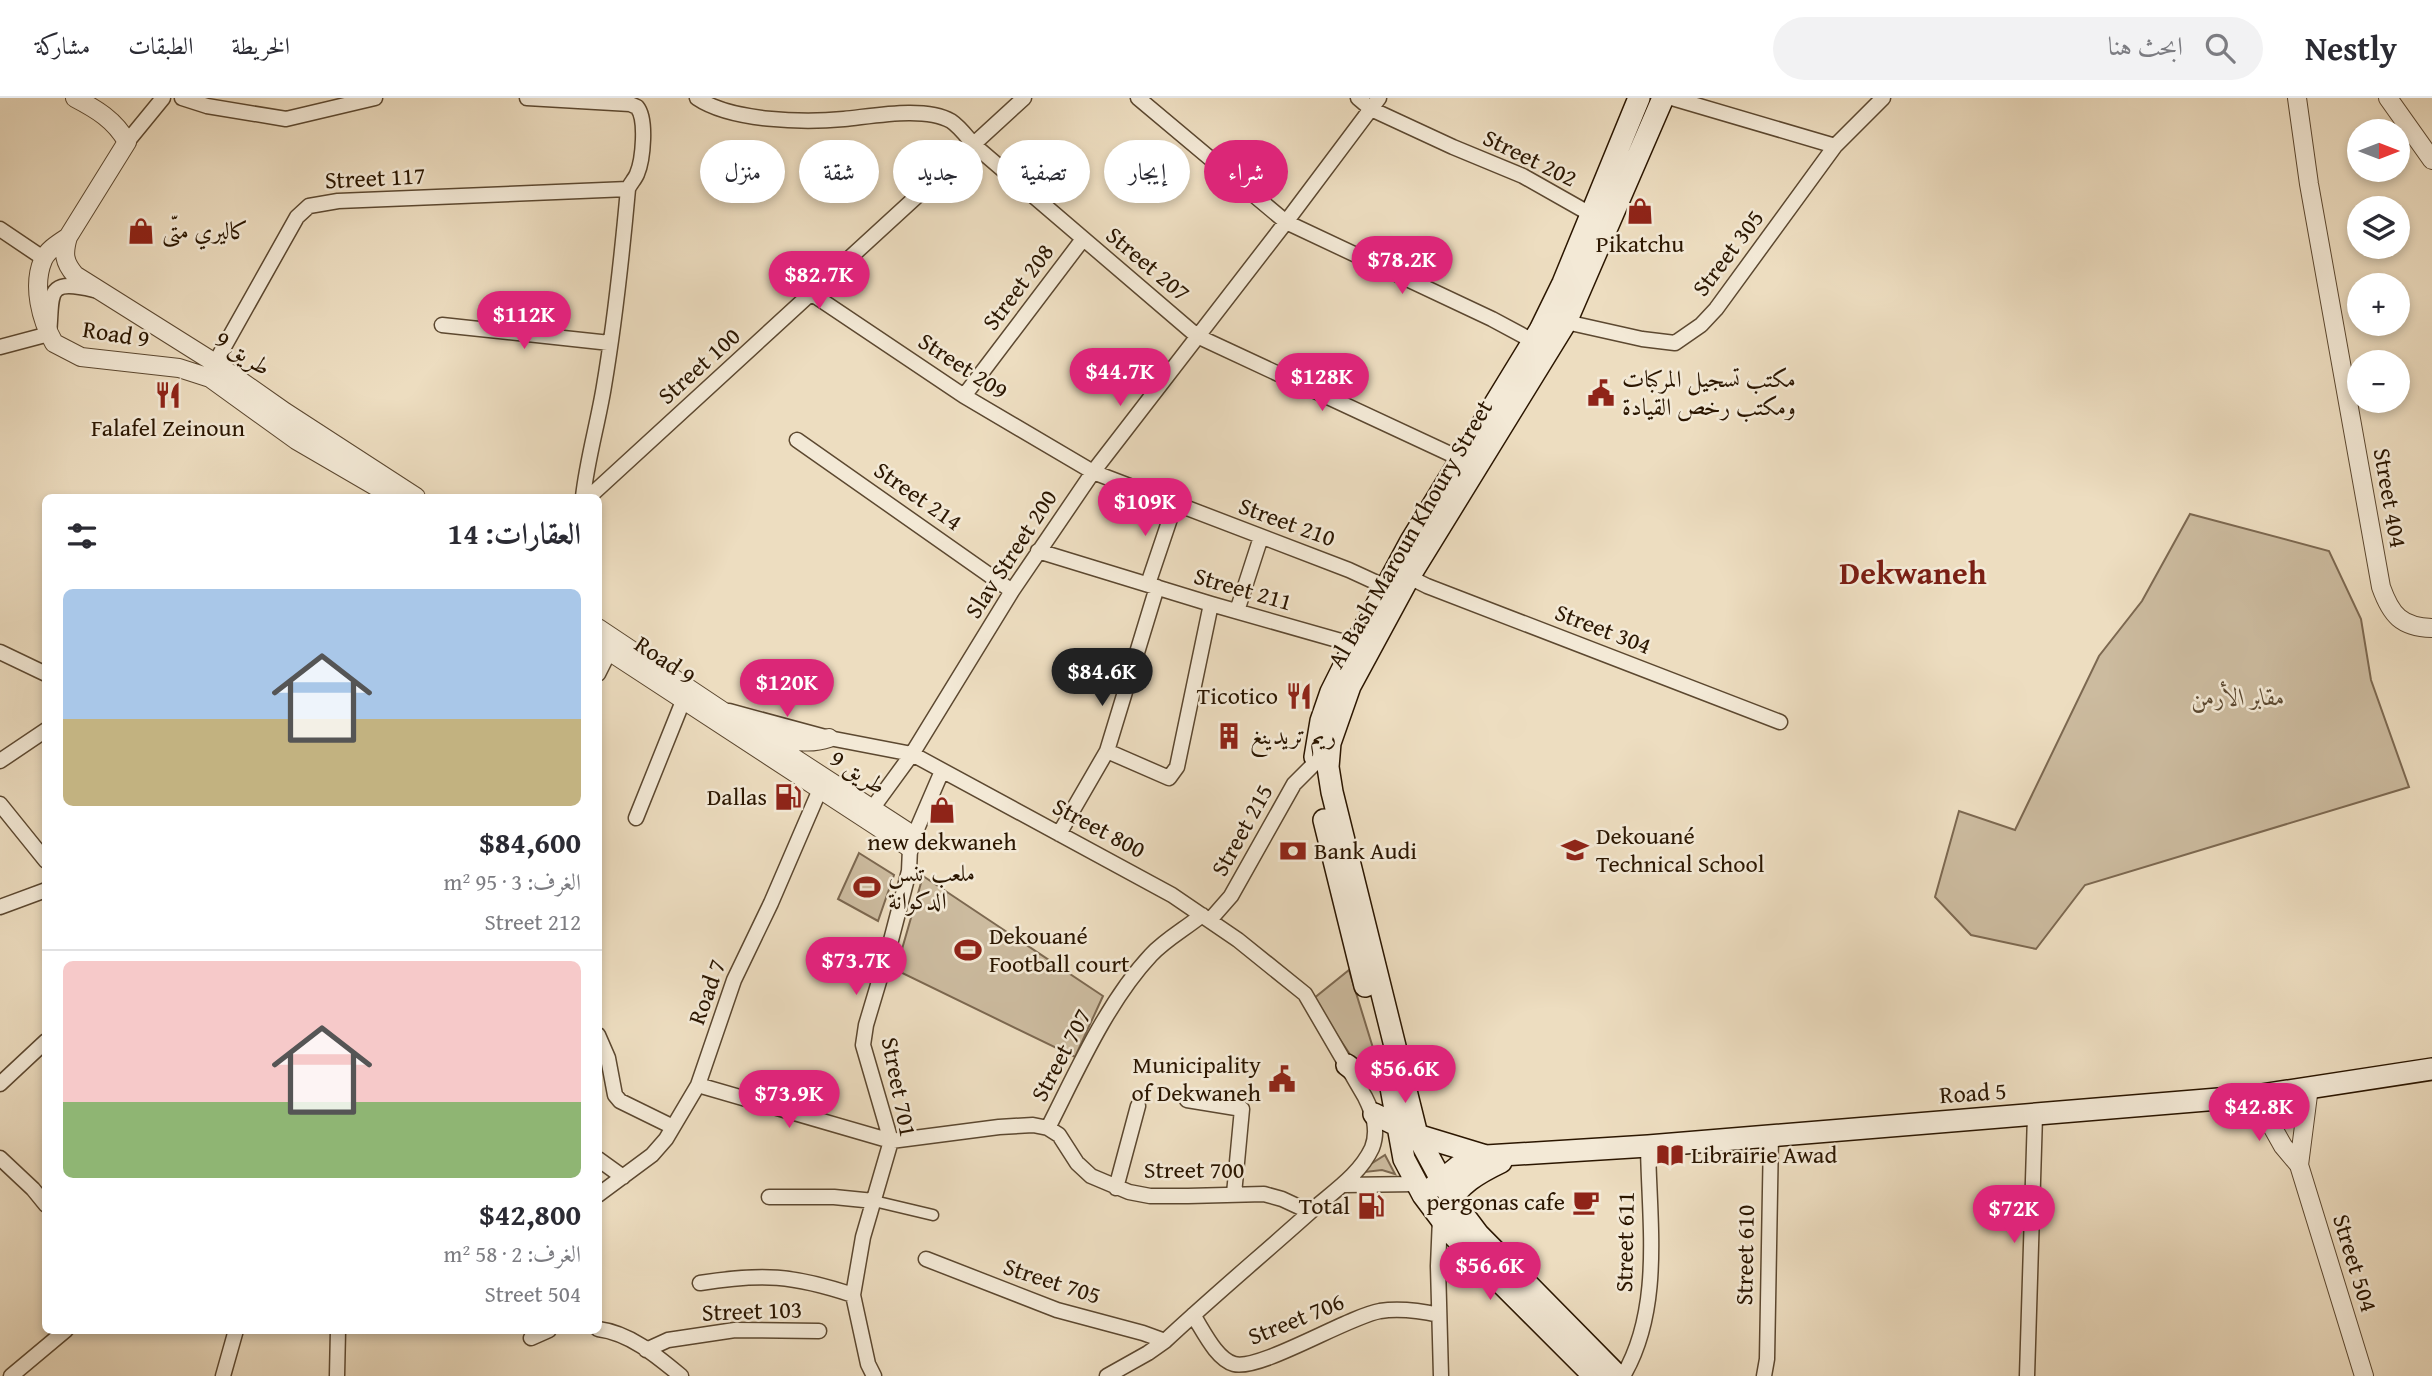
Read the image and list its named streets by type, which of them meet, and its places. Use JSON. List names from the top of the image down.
{
  "streets": {
    "main road": ["Al Bash Maroun Khoury Street", "Road 5"],
    "street": [
      "Street 202",
      "Street 117",
      "Street 305",
      "Street 207",
      "Street 208",
      "Road 9",
      "9 طريق",
      "Street 100",
      "Street 209",
      "Street 214",
      "Street 404",
      "Street 210",
      "Slav Street 200",
      "Street 211",
      "Street 304",
      "Street 800",
      "Street 215",
      "Road 7",
      "Street 707",
      "Street 701",
      "Street 700",
      "Street 611",
      "Street 610",
      "Street 504",
      "Street 705",
      "Street 103",
      "Street 706"
    ]
  },
  "crossings": [
    ["Street 202", "Al Bash Maroun Khoury Street"],
    ["Street 202", "Slav Street 200"],
    ["Street 117", "9 طريق"],
    ["Street 305", "Al Bash Maroun Khoury Street"],
    ["Street 207", "Street 208"],
    ["Street 207", "Al Bash Maroun Khoury Street"],
    ["Street 207", "Slav Street 200"],
    ["Street 208", "Street 209"],
    ["Road 9", "9 طريق"],
    ["Road 9", "Slav Street 200"],
    ["Road 9", "Road 7"],
    ["Road 9", "Street 701"],
    ["9 طريق", "Street 800"],
    ["9 طريق", "Road 7"],
    ["Street 100", "Street 209"],
    ["Street 209", "Street 210"],
    ["Street 209", "Slav Street 200"],
    ["Street 214", "Slav Street 200"],
    ["Street 210", "Al Bash Maroun Khoury Street"],
    ["Street 210", "Slav Street 200"],
    ["Al Bash Maroun Khoury Street", "Street 211"],
    ["Al Bash Maroun Khoury Street", "Street 304"],
    ["Al Bash Maroun Khoury Street", "Street 215"],
    ["Al Bash Maroun Khoury Street", "Street 611"],
    ["Slav Street 200", "Street 211"],
    ["Slav Street 200", "Street 800"],
    ["Street 800", "Street 215"],
    ["Street 800", "Street 707"],
    ["Street 800", "Street 701"],
    ["Street 215", "Street 707"],
    ["Street 707", "Street 700"],
    ["Road 5", "Street 611"],
    ["Road 5", "Street 610"],
    ["Road 5", "Street 504"]
  ],
  "districts": ["Dekwaneh"],
  "parks": ["مقابر الأرمن"],
  "places": {
    "shop": ["Pikatchu", "كاليري متّى", "new dekwaneh"],
    "public building": ["مكتب تسجيل المركبات ومكتب رخص القيادة", "Municipality of Dekwaneh"],
    "restaurant": ["Falafel Zeinoun", "Ticotico"],
    "building": ["ريم تريدينغ"],
    "fuel station": ["Dallas", "Total"],
    "school or university": ["Dekouané Technical School"],
    "bank": ["Bank Audi"],
    "sports": ["ملعب تنس الدكوانة", "Dekouané Football court"],
    "library": ["Librairie Awad"],
    "cafe": ["pergonas cafe"]
  },
  "north": "right",
  "page": {
    "header": "Nestly",
    "search": "ابحث هنا",
    "nav": ["الخريطة", "الطبقات", "مشاركة"],
    "map_buttons": ["+", "−"],
    "chip": [
      "شراء",
      "إيجار",
      "تصفية",
      "جديد",
      "شقة",
      "منزل"
    ],
    "price": [
      "$78.2K",
      "$82.7K",
      "$112K",
      "$44.7K",
      "$128K",
      "$109K",
      "$84.6K",
      "$120K",
      "$73.7K",
      "$56.6K",
      "$73.9K",
      "$42.8K",
      "$72K",
      "$56.6K"
    ],
    "heading": "العقارات: 14",
    "list": [
      {
        "name": "$84,600",
        "note": "الغرف: 3 · 95 m² · Street 212"
      },
      {
        "name": "$42,800",
        "note": "الغرف: 2 · 58 m² · Street 504"
      }
    ]
  }
}
